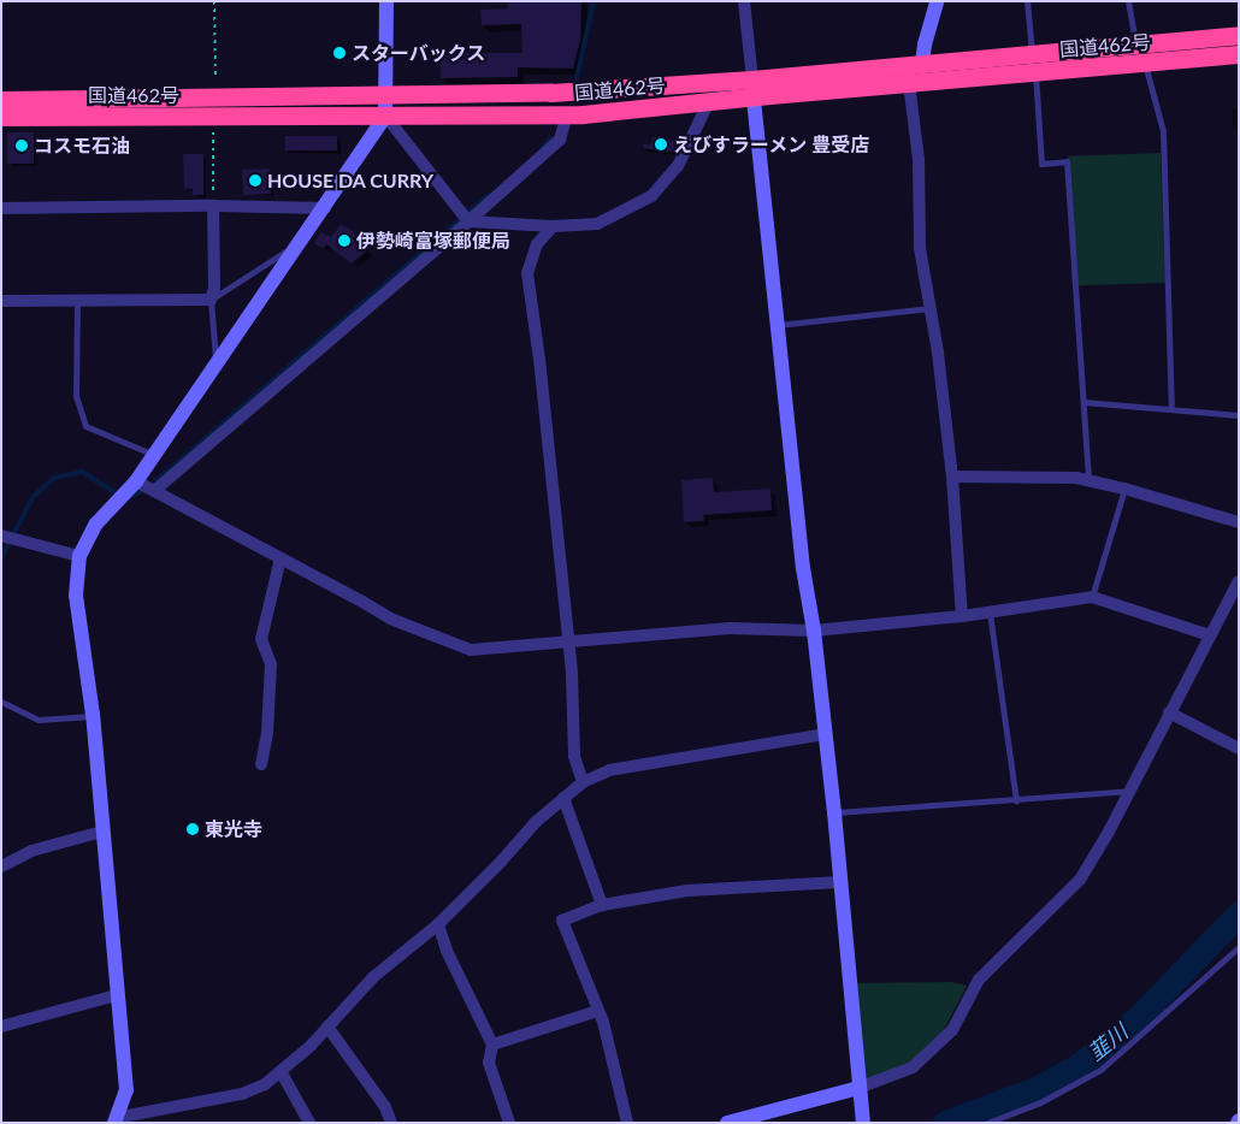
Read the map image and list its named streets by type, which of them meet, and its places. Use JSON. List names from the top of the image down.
{
  "streets": {
    "highway": ["国道462号"]
  },
  "water": ["韮川"],
  "places": [
    "スターバックス",
    "えびすラーメン 豊受店",
    "コスモ石油",
    "HOUSE DA CURRY",
    "伊勢崎富塚郵便局",
    "東光寺"
  ]
}
